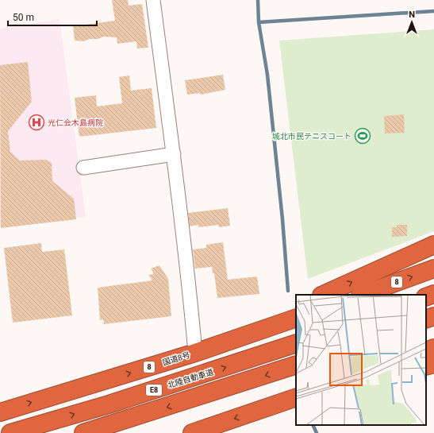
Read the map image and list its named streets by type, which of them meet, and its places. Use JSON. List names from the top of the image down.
{
  "streets": {
    "highway": [
      "8",
      "国道8号",
      "北陸自動車道",
      "E8"
    ]
  },
  "places": {
    "hospital": ["光仁会木島病院"],
    "sports": ["城北市民テニスコート"]
  },
  "scale_bar": "50 m",
  "north": "top"
}
